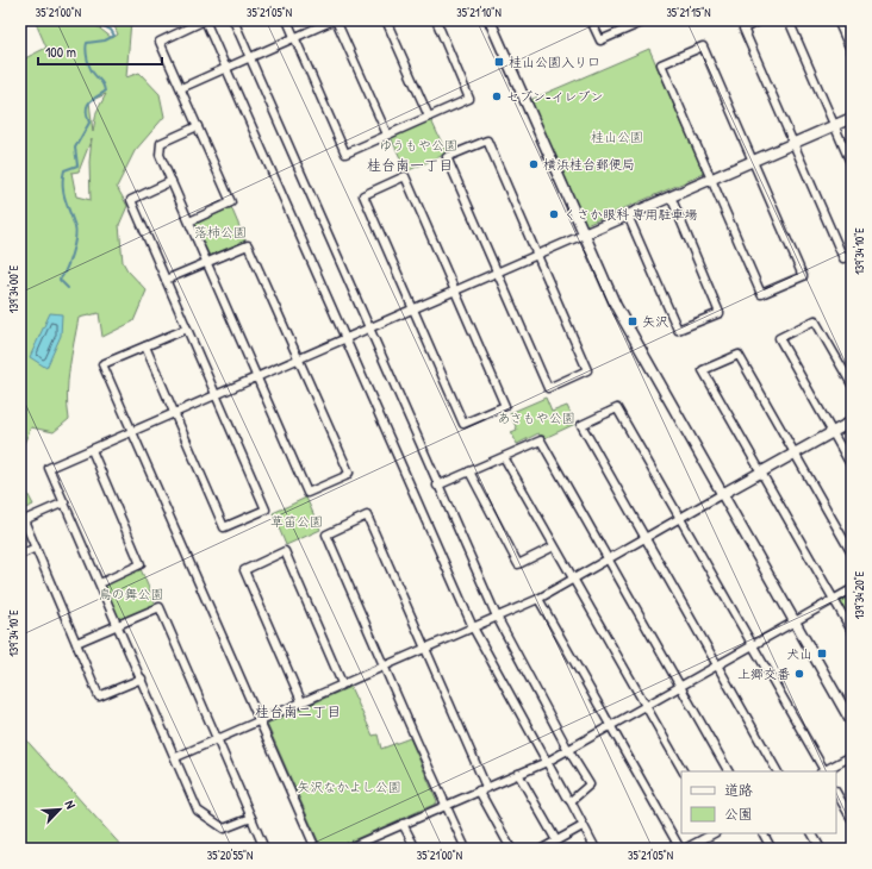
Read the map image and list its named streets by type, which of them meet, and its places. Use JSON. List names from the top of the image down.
{
  "districts": ["桂台南一丁目", "桂台南二丁目"],
  "parks": [
    "桂山公園",
    "ゆうもや公園",
    "落柿公園",
    "あさもや公園",
    "草笛公園",
    "鳥の舞公園",
    "矢沢なかよし公園"
  ],
  "places": {
    "transit": ["桂山公園入り口", "矢沢", "犬山"],
    "other": [
      "セブン-イレブン",
      "横浜桂台郵便局",
      "くさか眼科 専用駐車場",
      "上郷交番"
    ]
  },
  "legend": ["道路", "公園"],
  "scale_bar": "100 m",
  "north": "top right",
  "coordinates": [
    "35°21'00\"N",
    "35°21'05\"N",
    "35°21'10\"N",
    "35°21'15\"N",
    "139°34'10\"E",
    "139°34'00\"E",
    "139°34'20\"E",
    "35°20'55\"N"
  ]
}
